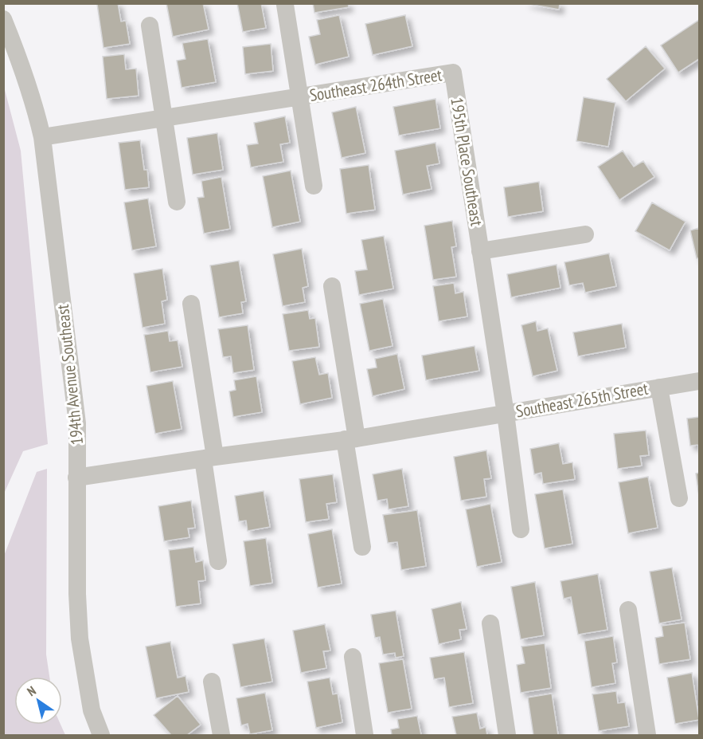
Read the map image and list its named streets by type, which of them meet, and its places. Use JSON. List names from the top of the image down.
{
  "streets": {
    "street": [
      "Southeast 264th Street",
      "195th Place Southeast",
      "194th Avenue Southeast",
      "Southeast 265th Street"
    ]
  },
  "crossings": [
    ["Southeast 264th Street", "195th Place Southeast"],
    ["Southeast 264th Street", "194th Avenue Southeast"],
    ["195th Place Southeast", "Southeast 265th Street"],
    ["194th Avenue Southeast", "Southeast 265th Street"]
  ],
  "north": "top left"
}
